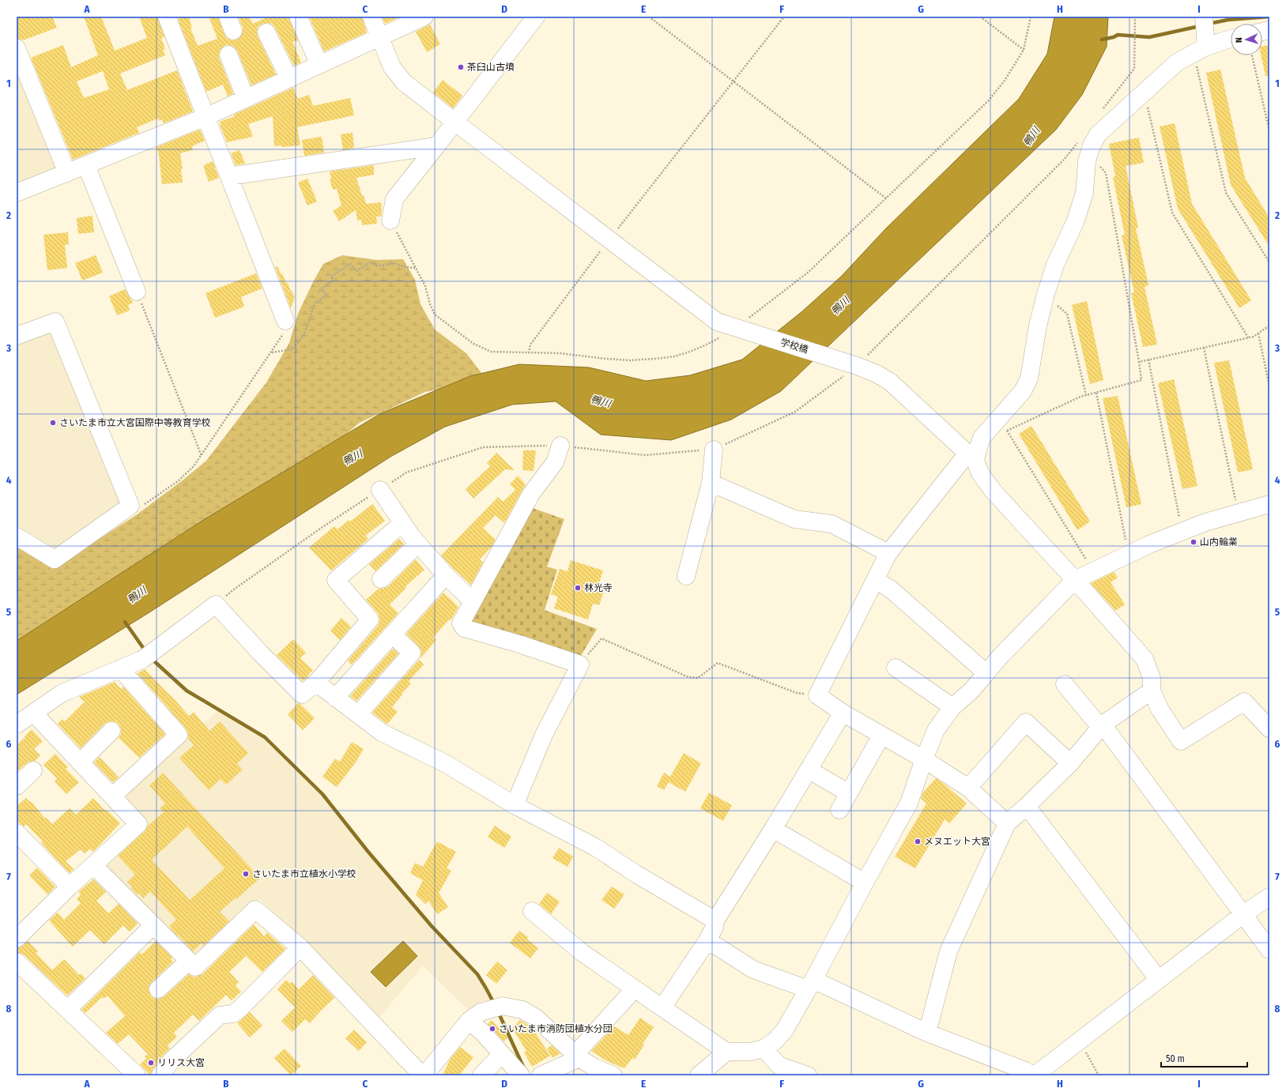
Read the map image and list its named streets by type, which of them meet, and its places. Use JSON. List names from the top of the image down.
{
  "streets": {
    "street": ["学校橋"]
  },
  "water": ["鴨川"],
  "places": [
    "茶臼山古墳",
    "さいたま市立大宮国際中等教育学校",
    "山内輪業",
    "林光寺",
    "メヌエット大宮",
    "さいたま市立植水小学校",
    "さいたま市消防団植水分団",
    "リリス大宮"
  ],
  "scale_bar": "50 m",
  "north": "left",
  "grid": {
    "columns": [
      "A",
      "B",
      "C",
      "D",
      "E",
      "F",
      "G",
      "H",
      "I"
    ],
    "rows": [
      "1",
      "2",
      "3",
      "4",
      "5",
      "6",
      "7",
      "8"
    ]
  }
}
